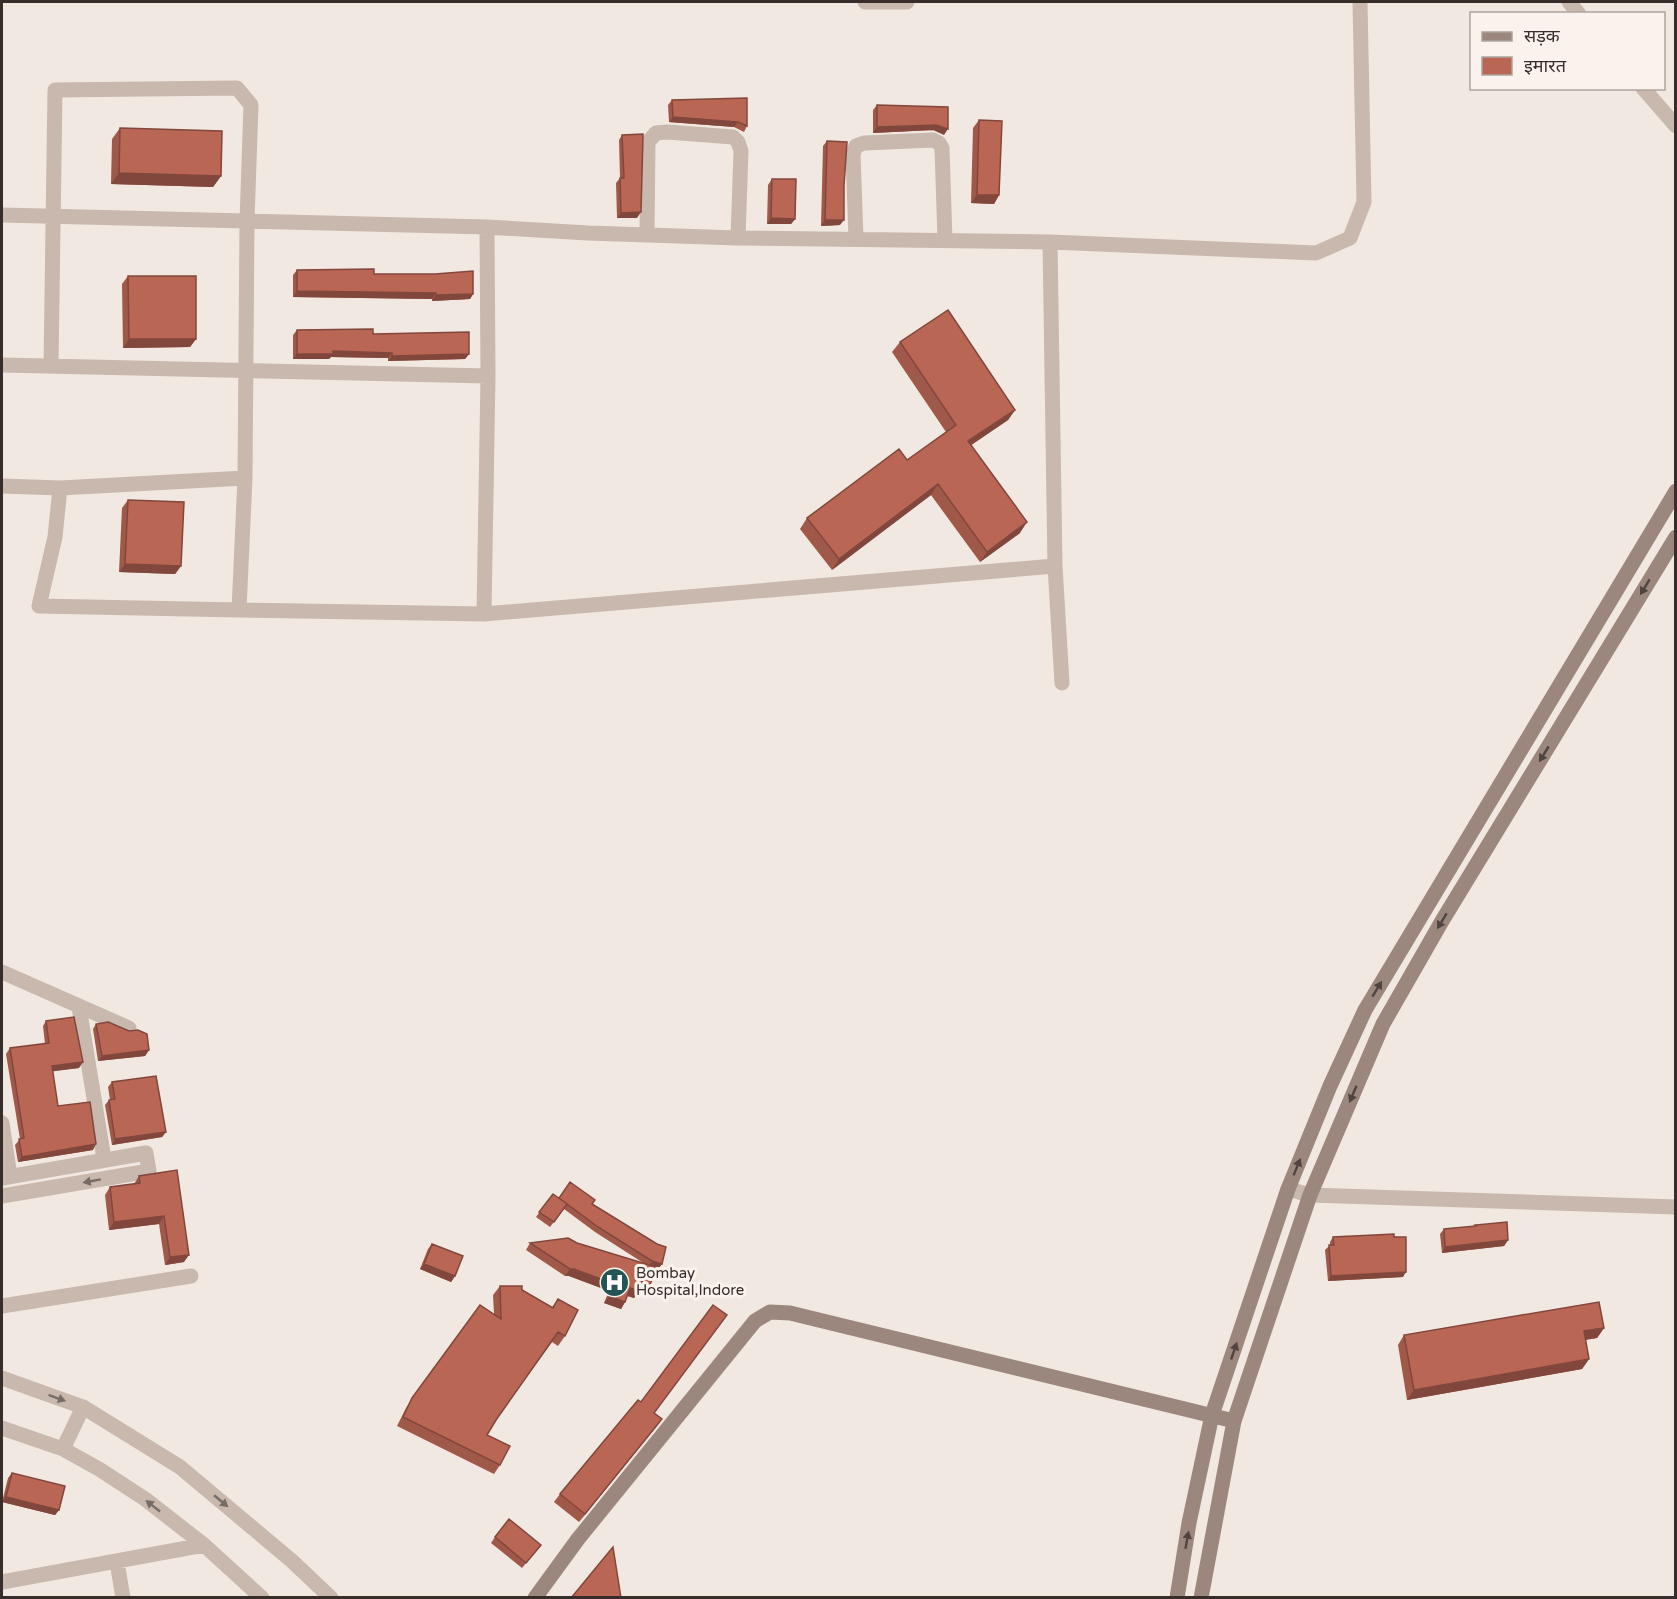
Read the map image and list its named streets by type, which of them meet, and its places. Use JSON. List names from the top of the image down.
{
  "places": {
    "hospital": ["Bombay Hospital,Indore"]
  },
  "legend": ["सड़क", "इमारत"]
}
